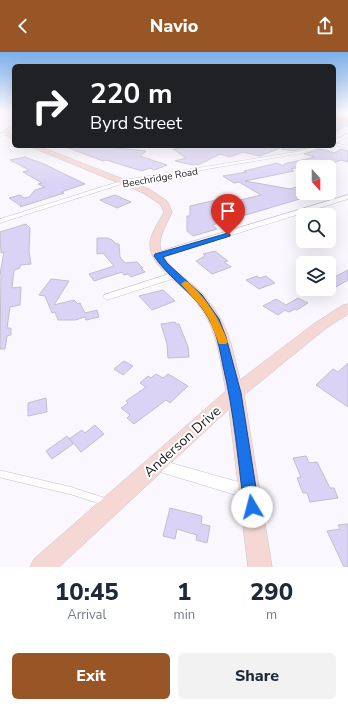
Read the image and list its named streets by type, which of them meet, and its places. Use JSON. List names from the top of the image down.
{
  "streets": {
    "street": ["Beechridge Road", "Anderson Drive"]
  },
  "north": "bottom",
  "page": {
    "header": "Navio",
    "turn": ["220 m", "Byrd Street"],
    "eta": [
      "10:45",
      "Arrival",
      "1",
      "min",
      "290",
      "m"
    ],
    "buttons": ["Exit", "Share"]
  }
}
